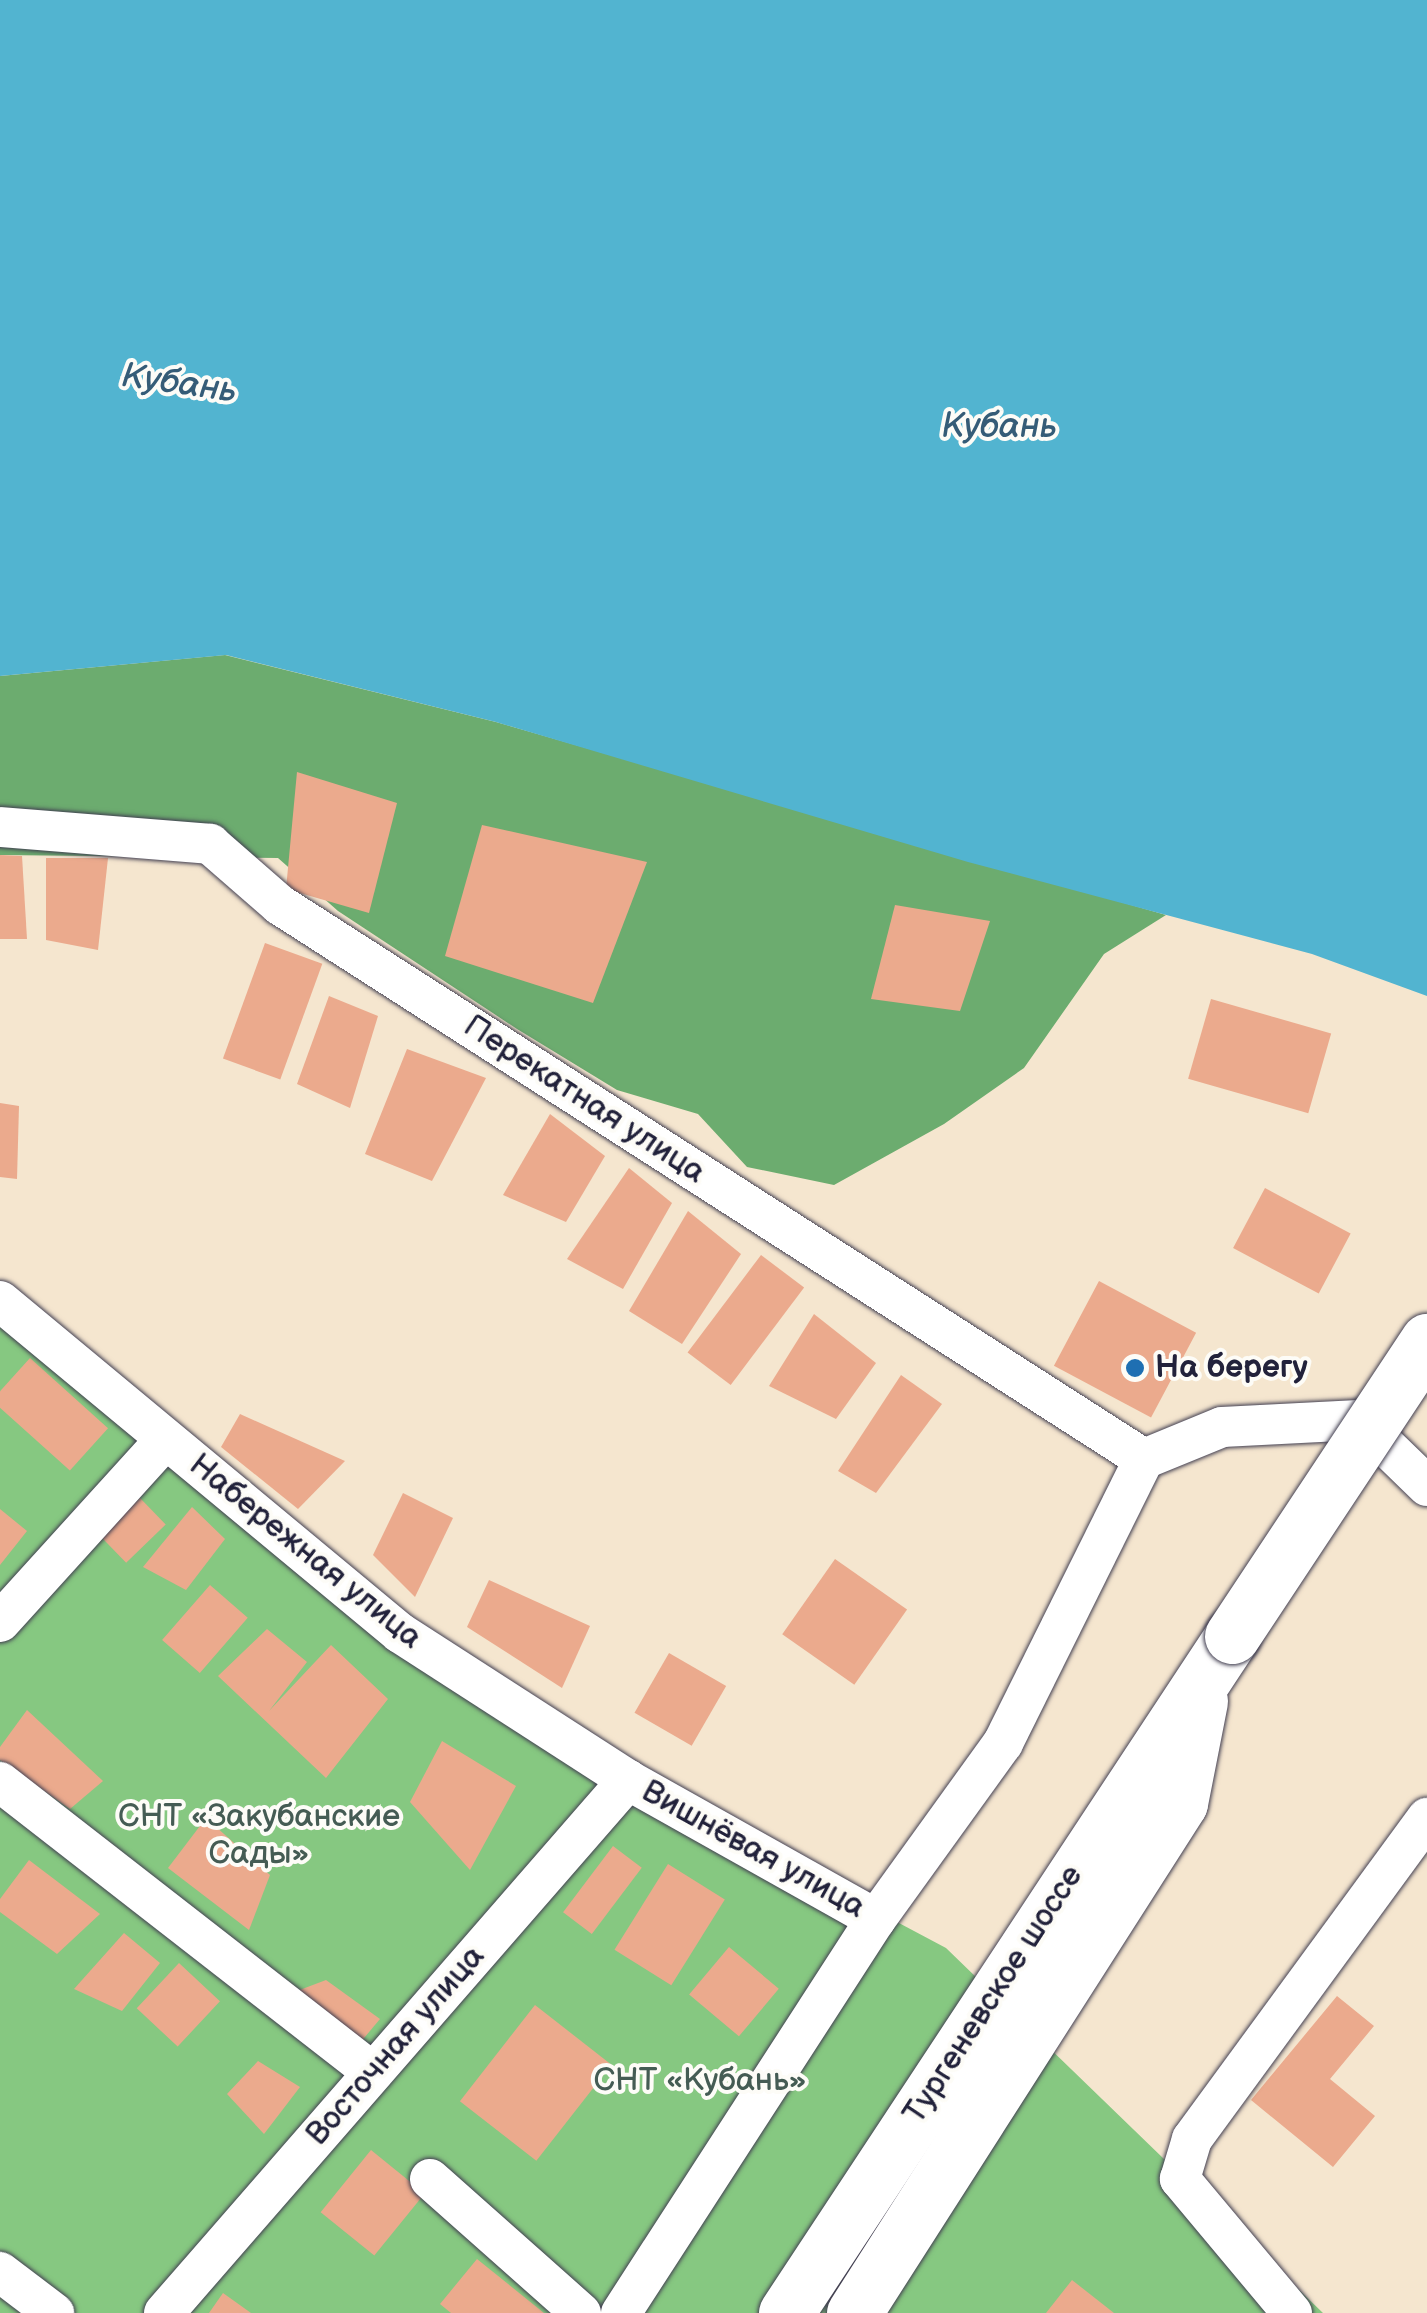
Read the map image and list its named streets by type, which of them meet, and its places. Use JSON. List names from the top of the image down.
{
  "streets": {
    "highway": ["Тургеневское шоссе"],
    "street": [
      "Перекатная улица",
      "Набережная улица",
      "Вишнёвая улица",
      "Восточная улица"
    ]
  },
  "crossings": [
    ["Набережная улица", "Вишнёвая улица"],
    ["Набережная улица", "Восточная улица"],
    ["Вишнёвая улица", "Восточная улица"]
  ],
  "water": ["Кубань"],
  "parks": ["СНТ «Закубанские Сады»", "СНТ «Кубань»"],
  "places": ["На берегу"]
}
